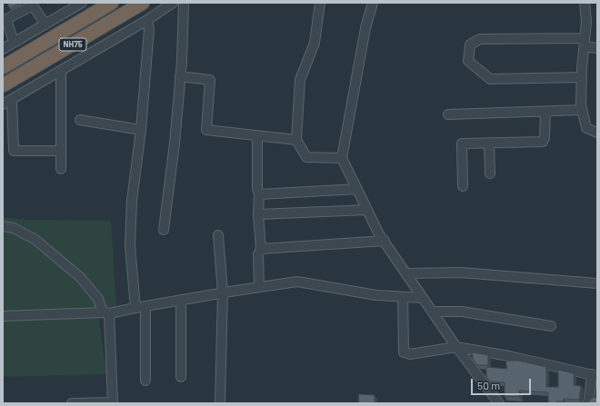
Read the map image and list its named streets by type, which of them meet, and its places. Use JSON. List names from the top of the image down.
{
  "streets": {
    "highway": ["NH75"]
  },
  "scale_bar": "50 m"
}
